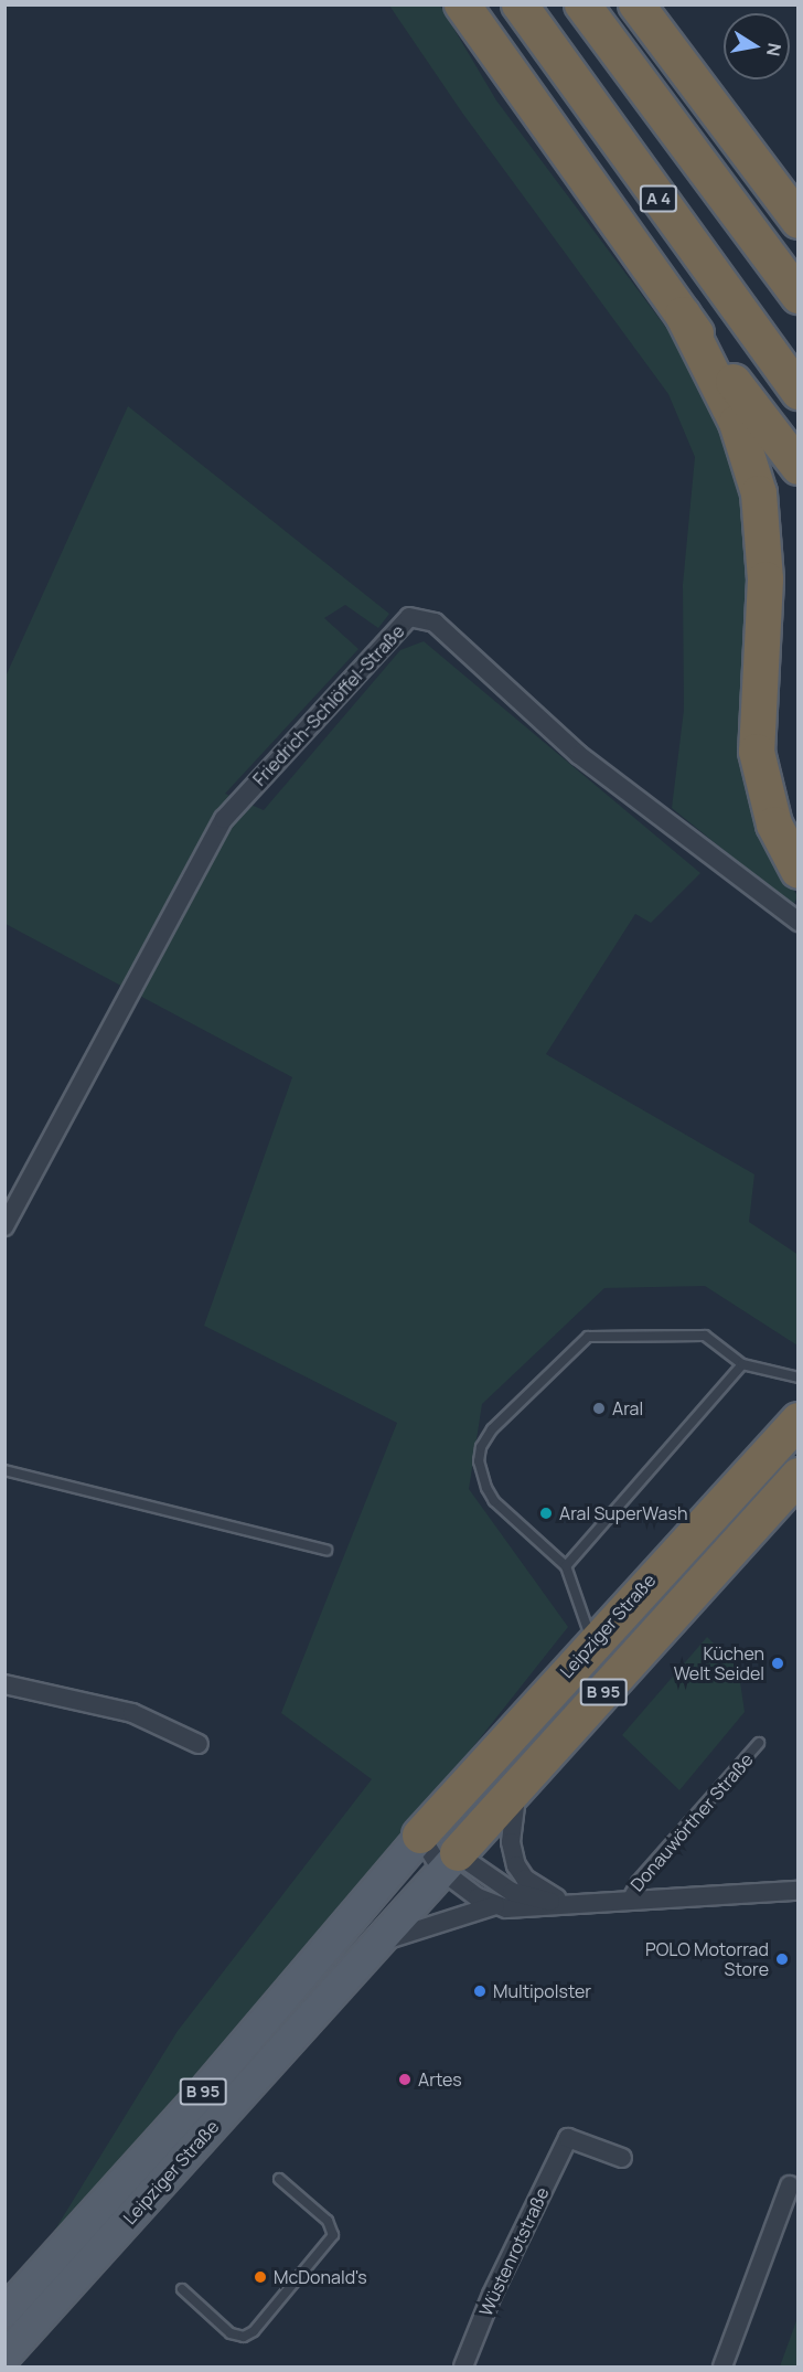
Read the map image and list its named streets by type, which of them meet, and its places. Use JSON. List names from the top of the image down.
{
  "streets": {
    "highway": ["A 4", "Leipziger Straße", "B 95"],
    "street": ["Friedrich-Schlöffel-Straße", "Donauwörther Straße", "Wüstenrotstraße"]
  },
  "crossings": [
    ["Leipziger Straße", "Donauwörther Straße"]
  ],
  "places": [
    "Aral",
    "Aral SuperWash",
    "Küchen Welt Seidel",
    "POLO Motorrad Store",
    "Multipolster",
    "Artes",
    "McDonald's"
  ],
  "north": "right"
}
